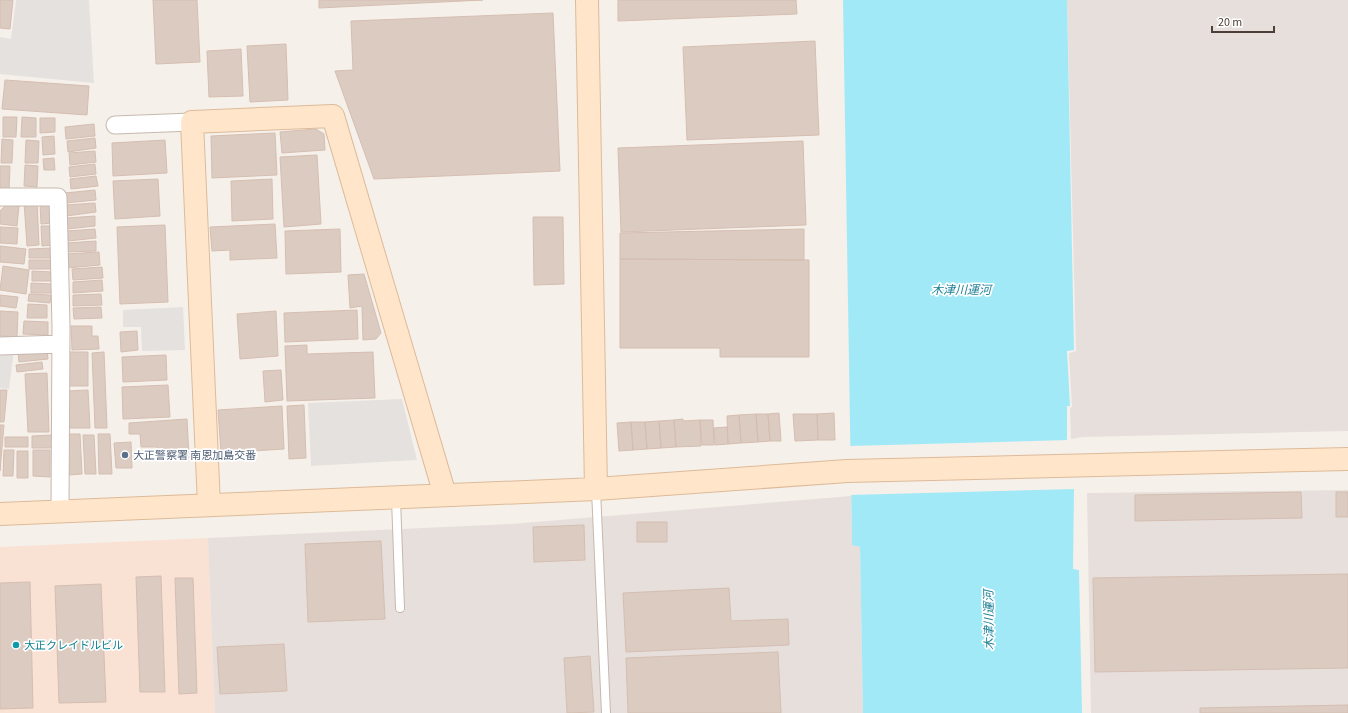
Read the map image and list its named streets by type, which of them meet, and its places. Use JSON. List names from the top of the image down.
{
  "water": ["木津川運河"],
  "places": ["大正警察署 南恩加島交番", "大正クレイドルビル"],
  "scale_bar": "20 m"
}
